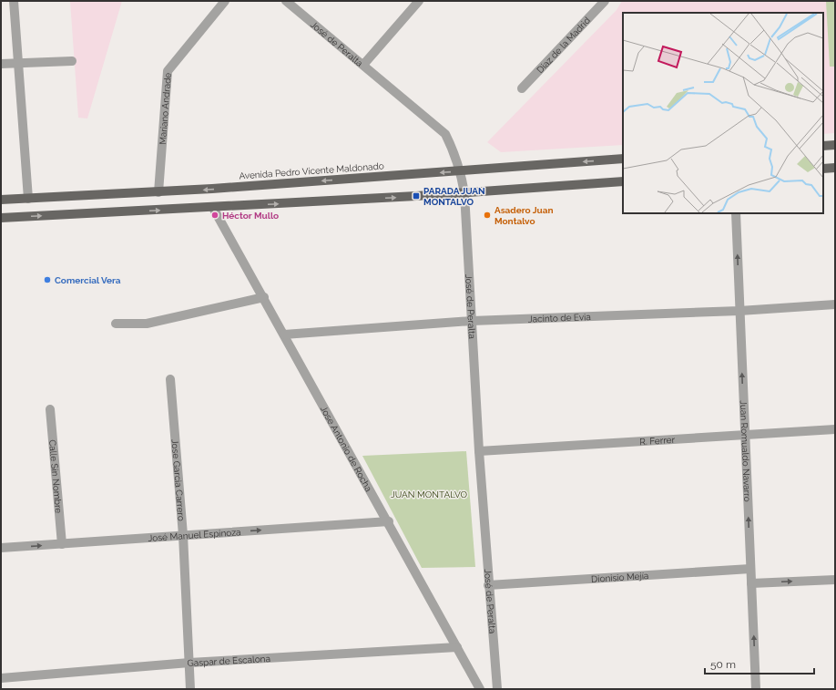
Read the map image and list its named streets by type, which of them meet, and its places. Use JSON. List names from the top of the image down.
{
  "streets": {
    "main road": ["Avenida Pedro Vicente Maldonado"],
    "street": [
      "José de Peralta",
      "Diaz de la Madrid",
      "Mariano Andrade",
      "Jacinto de Evia",
      "R. Ferrer",
      "Jose Antonio de Rocha",
      "Juan Romualdo Navarro",
      "Calle Sin Nombre",
      "Jose Garcia Carrero",
      "José Manuel Espinoza",
      "Dionisio Mejía",
      "Gaspar de Escalona"
    ]
  },
  "crossings": [
    ["José de Peralta", "Avenida Pedro Vicente Maldonado"],
    ["José de Peralta", "Jacinto de Evia"],
    ["José de Peralta", "R. Ferrer"],
    ["José de Peralta", "Dionisio Mejía"],
    ["Mariano Andrade", "Avenida Pedro Vicente Maldonado"],
    ["Jacinto de Evia", "Jose Antonio de Rocha"],
    ["Jacinto de Evia", "Juan Romualdo Navarro"],
    ["R. Ferrer", "Juan Romualdo Navarro"],
    ["Jose Antonio de Rocha", "José Manuel Espinoza"],
    ["Jose Antonio de Rocha", "Gaspar de Escalona"],
    ["Juan Romualdo Navarro", "Dionisio Mejía"],
    ["Calle Sin Nombre", "José Manuel Espinoza"],
    ["Jose Garcia Carrero", "José Manuel Espinoza"],
    ["Jose Garcia Carrero", "Gaspar de Escalona"]
  ],
  "one_way": ["Juan Romualdo Navarro", "José Manuel Espinoza"],
  "parks": ["JUAN MONTALVO"],
  "places": {
    "transit": ["PARADA JUAN MONTALVO"],
    "other": ["Héctor Mullo", "Asadero Juan Montalvo", "Comercial Vera"]
  },
  "scale_bar": "50 m"
}
